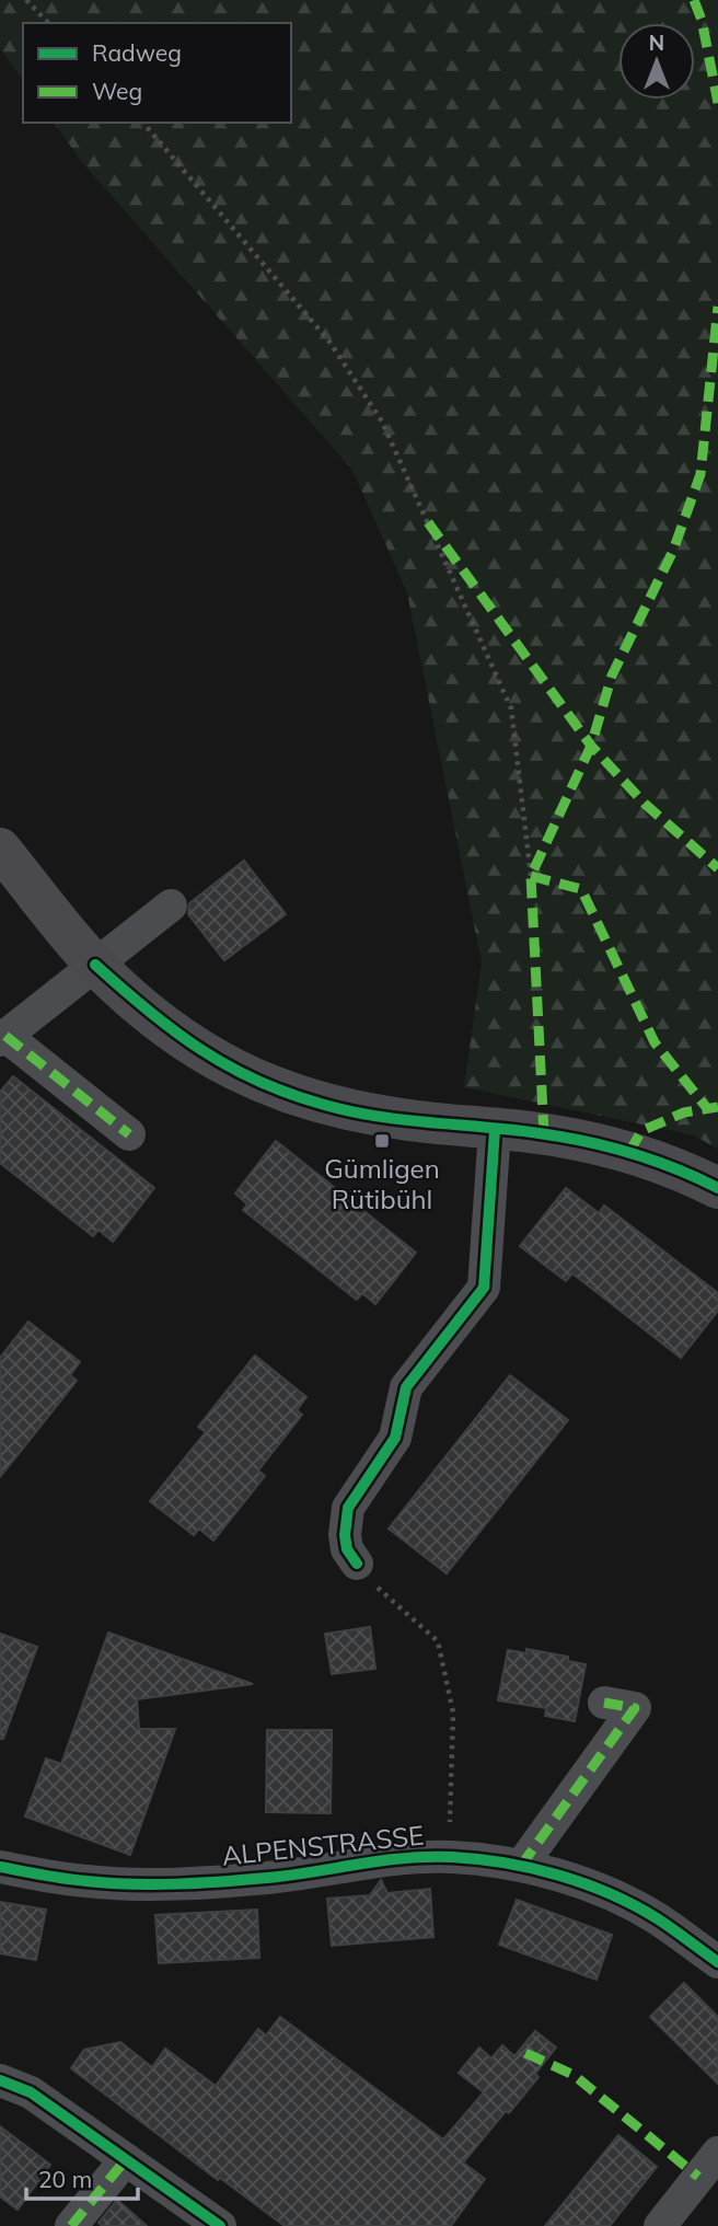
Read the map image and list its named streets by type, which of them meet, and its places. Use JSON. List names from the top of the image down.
{
  "streets": {
    "street": ["ALPENSTRASSE"]
  },
  "places": {
    "transit": ["Gümligen Rütibühl"]
  },
  "legend": ["Radweg", "Weg"],
  "scale_bar": "20 m",
  "north": "top"
}
